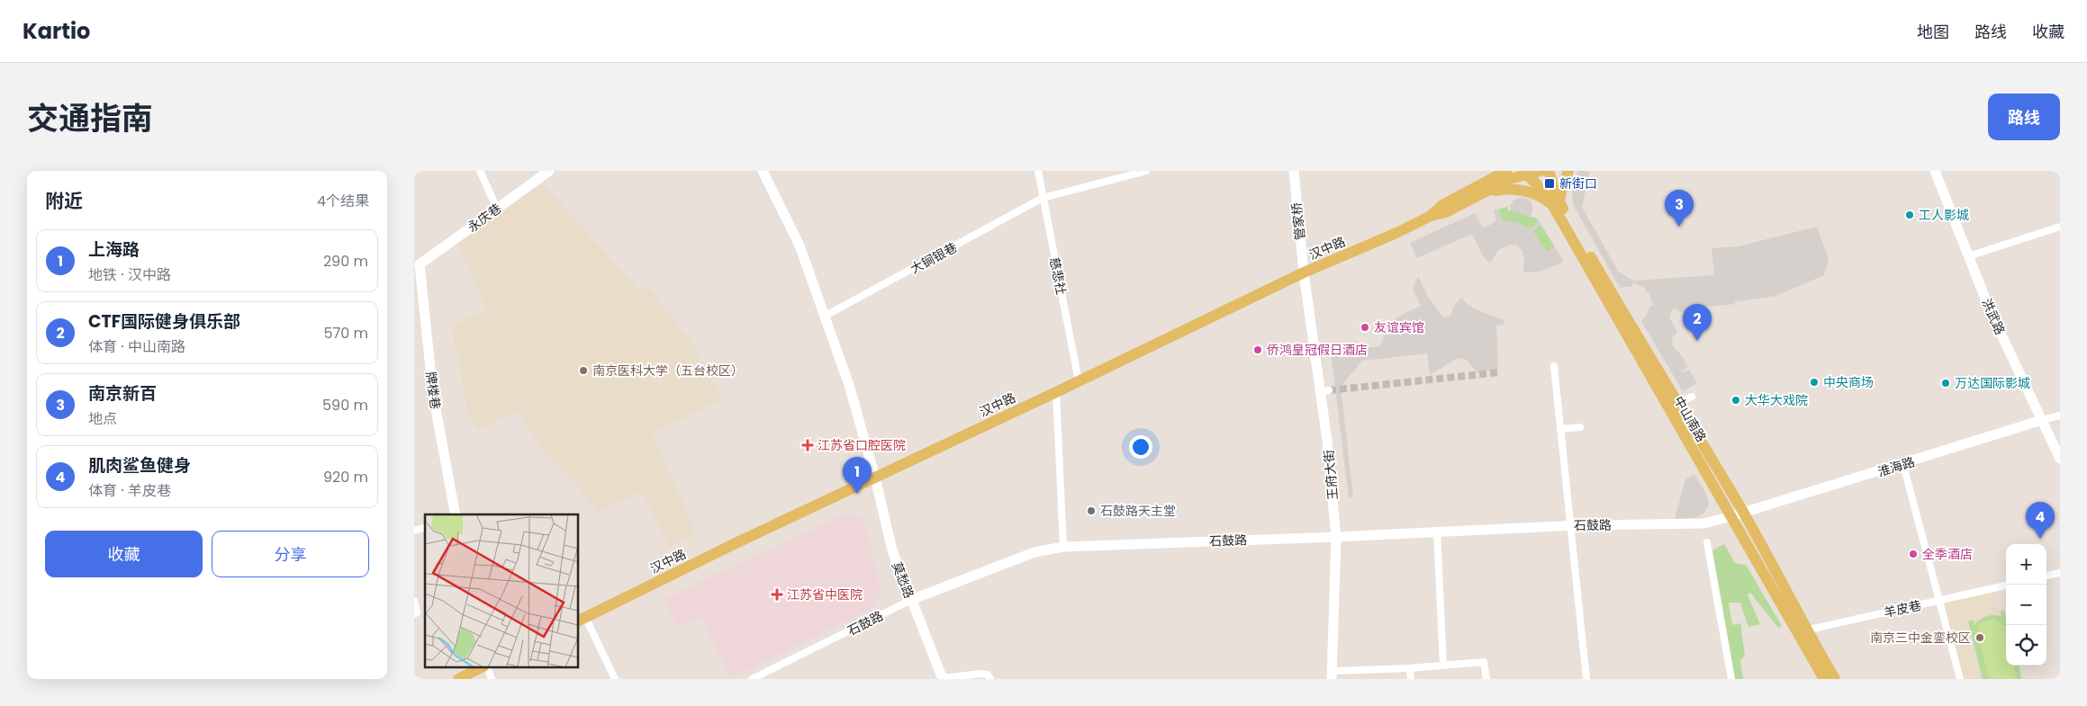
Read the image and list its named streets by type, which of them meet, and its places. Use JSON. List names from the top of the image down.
{
  "streets": {
    "main road": ["汉中路", "中山南路"],
    "street": [
      "永庆巷",
      "管家桥",
      "大锏银巷",
      "慈悲社",
      "洪武路",
      "牌楼巷",
      "淮海路",
      "王府大街",
      "石鼓路",
      "莫愁路",
      "羊皮巷"
    ]
  },
  "crossings": [
    ["永庆巷", "牌楼巷"],
    ["管家桥", "汉中路"],
    ["管家桥", "王府大街"],
    ["汉中路", "慈悲社"],
    ["汉中路", "中山南路"],
    ["汉中路", "王府大街"],
    ["汉中路", "莫愁路"],
    ["大锏银巷", "慈悲社"],
    ["大锏银巷", "莫愁路"],
    ["洪武路", "淮海路"],
    ["中山南路", "淮海路"],
    ["中山南路", "石鼓路"],
    ["中山南路", "羊皮巷"],
    ["淮海路", "石鼓路"],
    ["王府大街", "石鼓路"],
    ["石鼓路", "莫愁路"]
  ],
  "places": {
    "transit": ["新街口"],
    "other": [
      "工人影城",
      "友谊宾馆",
      "侨鸿皇冠假日酒店",
      "南京医科大学（五台校区）",
      "中央商场",
      "万达国际影城",
      "大华大戏院",
      "石鼓路天主堂",
      "全季酒店",
      "南京三中金銮校区"
    ],
    "health": ["江苏省口腔医院", "江苏省中医院"]
  },
  "page": {
    "header": "Kartio",
    "nav": ["地图", "路线", "收藏"],
    "title": "交通指南",
    "buttons": [
      "路线",
      ["收藏", "分享"]
    ],
    "heading": ["附近", "4个结果"],
    "pins": [
      "3",
      "2",
      "1",
      "4"
    ],
    "list": [
      {
        "mark": "1",
        "name": "上海路",
        "note": "地铁 · 汉中路",
        "value": "290 m"
      },
      {
        "mark": "2",
        "name": "CTF国际健身俱乐部",
        "note": "体育 · 中山南路",
        "value": "570 m"
      },
      {
        "mark": "3",
        "name": "南京新百",
        "note": "地点",
        "value": "590 m"
      },
      {
        "mark": "4",
        "name": "肌肉鲨鱼健身",
        "note": "体育 · 羊皮巷",
        "value": "920 m"
      }
    ],
    "map_buttons": ["+", "−"]
  }
}
